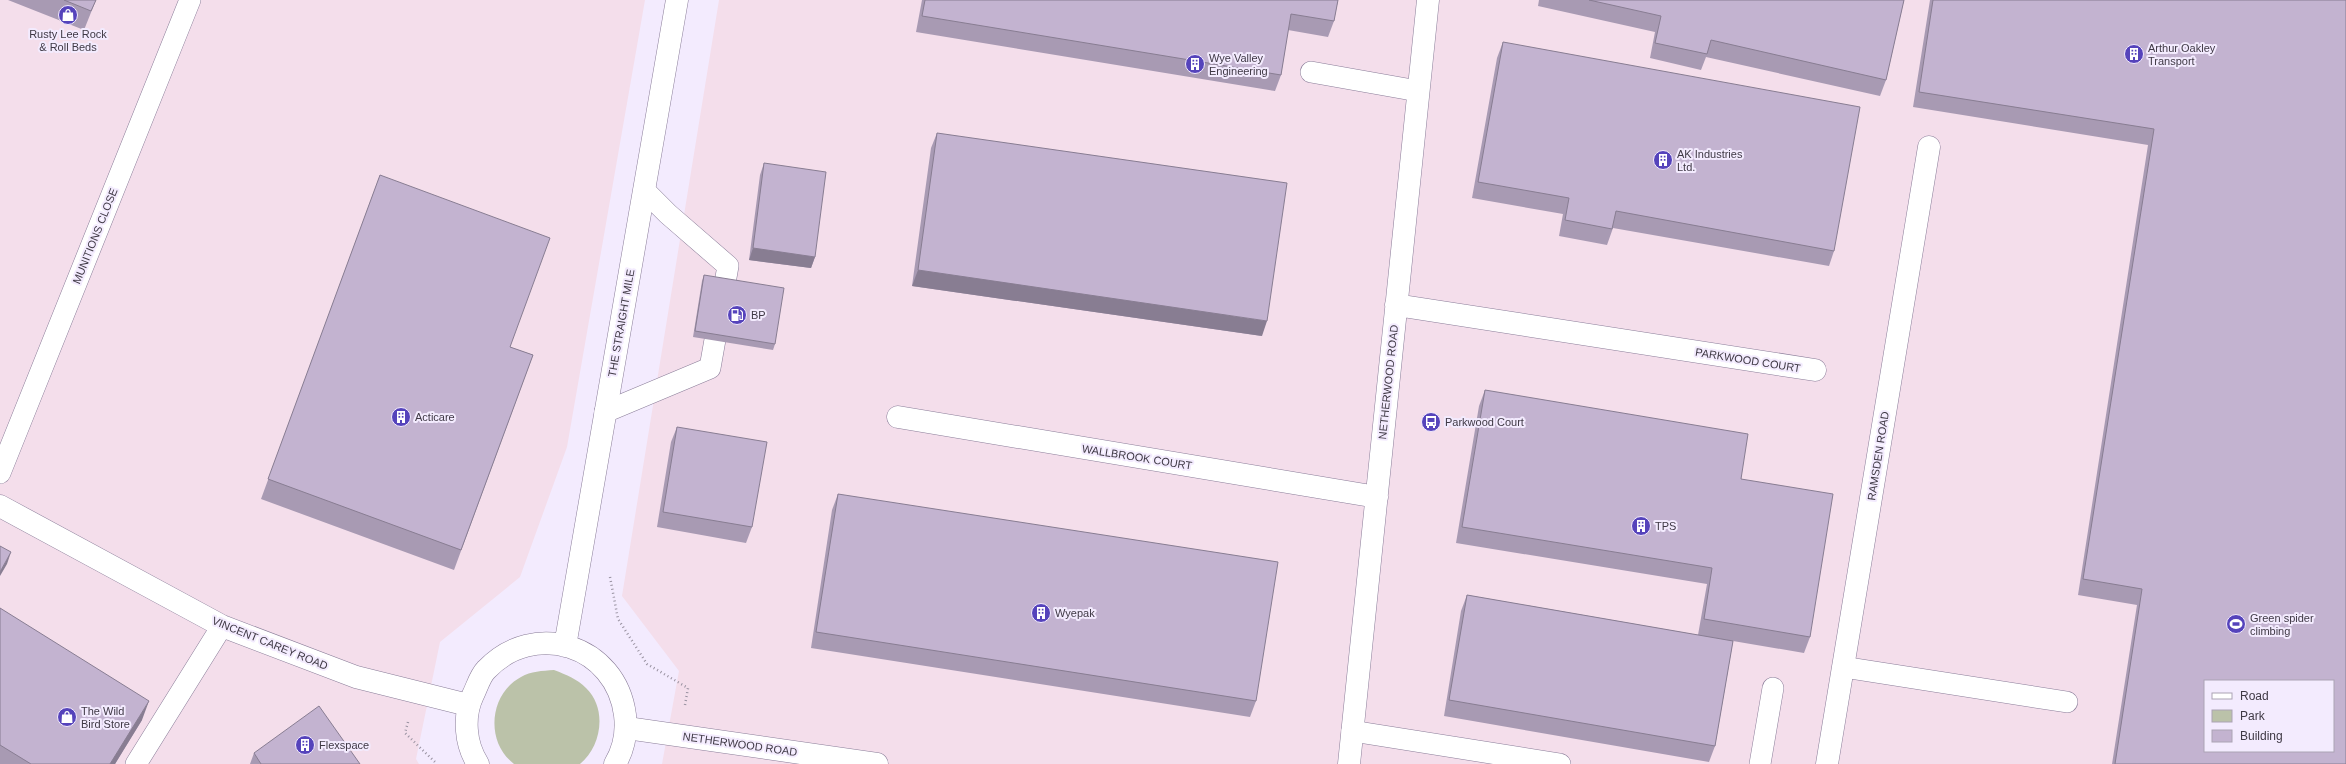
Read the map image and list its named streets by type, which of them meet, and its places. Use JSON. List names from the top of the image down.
{
  "streets": {
    "street": [
      "THE STRAIGHT MILE",
      "PARKWOOD COURT",
      "NETHERWOOD ROAD",
      "RAMSDEN ROAD",
      "WALLBROOK COURT",
      "VINCENT CAREY ROAD"
    ],
    "lane": ["MUNITIONS CLOSE"]
  },
  "crossings": [
    ["PARKWOOD COURT", "NETHERWOOD ROAD"],
    ["NETHERWOOD ROAD", "WALLBROOK COURT"]
  ],
  "places": {
    "shop": ["Rusty Lee Rock & Roll Beds", "The Wild Bird Store"],
    "building": [
      "Arthur Oakley Transport",
      "Wye Valley Engineering",
      "AK Industries Ltd.",
      "Acticare",
      "TPS",
      "Wyepak",
      "Flexspace"
    ],
    "fuel station": ["BP"],
    "bus stop": ["Parkwood Court"],
    "sports": ["Green spider climbing"]
  },
  "legend": ["Road", "Park", "Building"]
}
